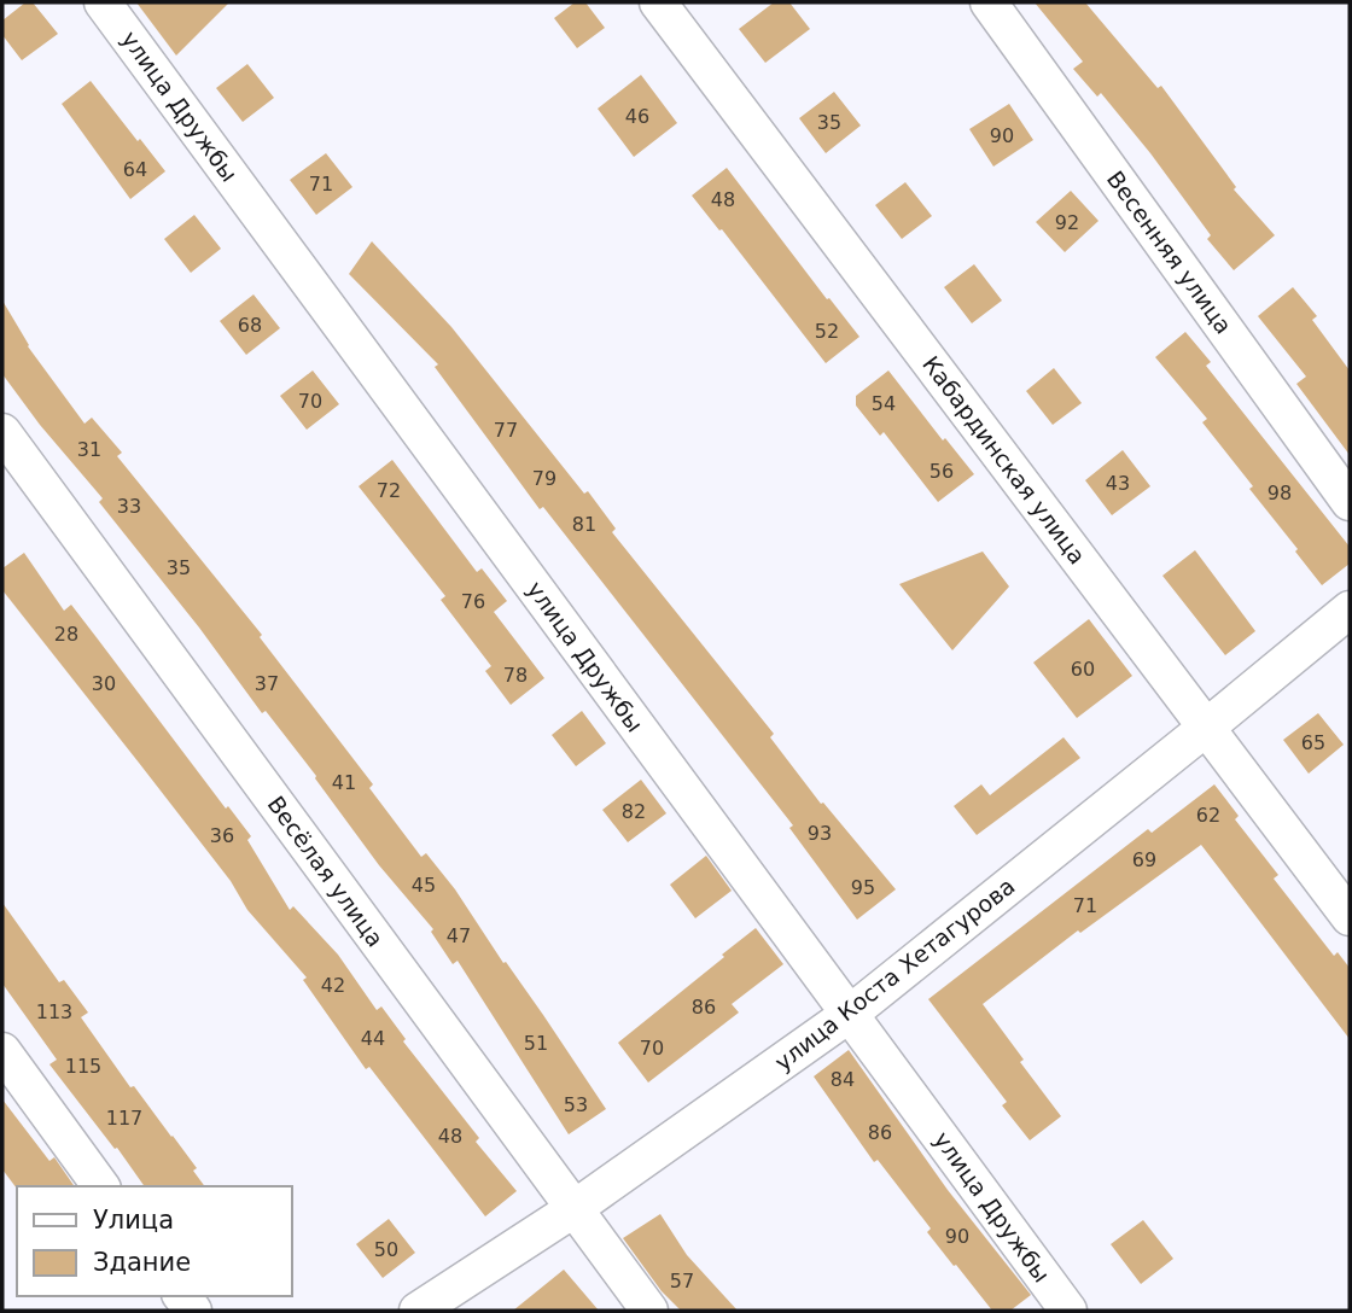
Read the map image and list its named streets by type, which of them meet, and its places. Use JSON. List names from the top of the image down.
{
  "streets": {
    "street": [
      "улица Дружбы",
      "Весенняя улица",
      "Кабардинская улица",
      "Весёлая улица",
      "улица Коста Хетагурова"
    ]
  },
  "crossings": [
    ["улица Дружбы", "улица Коста Хетагурова"],
    ["Кабардинская улица", "улица Коста Хетагурова"],
    ["Весёлая улица", "улица Коста Хетагурова"]
  ],
  "house_numbers": [
    "46",
    "35",
    "90",
    "64",
    "71",
    "48",
    "92",
    "68",
    "52",
    "70",
    "54",
    "77",
    "31",
    "56",
    "79",
    "43",
    "72",
    "98",
    "33",
    "81",
    "35",
    "76",
    "28",
    "60",
    "78",
    "30",
    "37",
    "65",
    "41",
    "82",
    "62",
    "93",
    "36",
    "69",
    "45",
    "95",
    "71",
    "47",
    "42",
    "86",
    "113",
    "44",
    "51",
    "70",
    "115",
    "84",
    "53",
    "117",
    "86",
    "48",
    "90",
    "50",
    "57"
  ],
  "legend": ["Улица", "Здание"]
}
